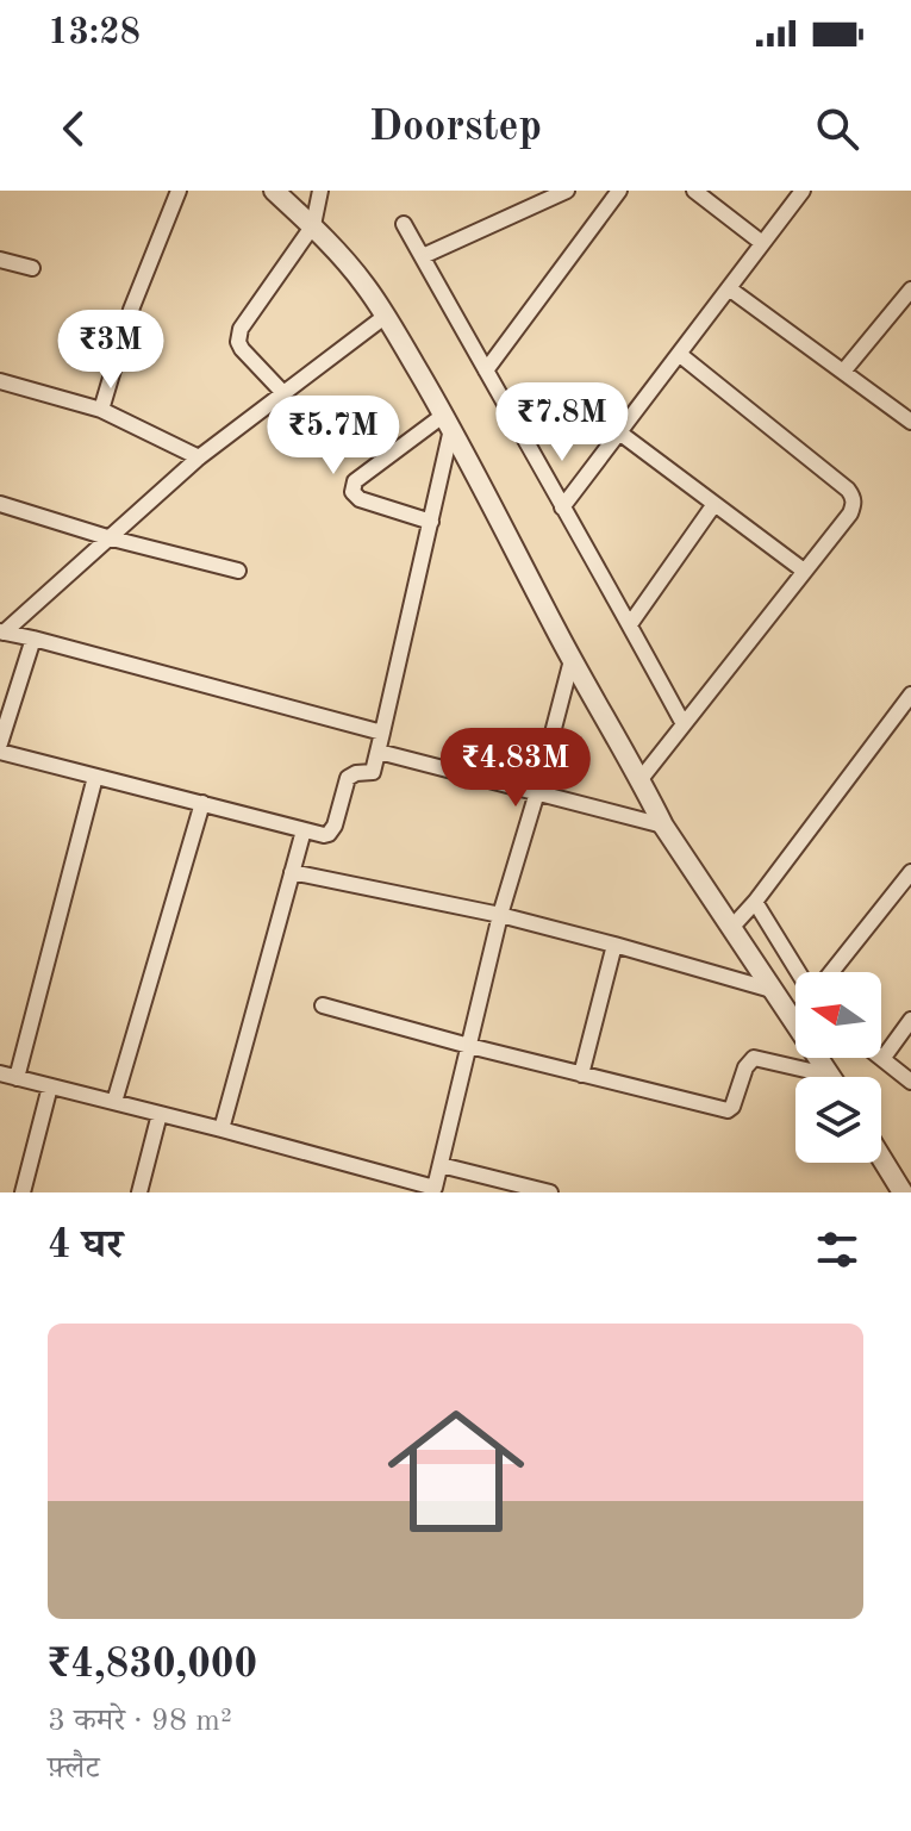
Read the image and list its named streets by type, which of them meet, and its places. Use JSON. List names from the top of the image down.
{
  "north": "left",
  "page": {
    "status": "13:28",
    "header": "Doorstep",
    "price": [
      "₹3M",
      "₹7.8M",
      "₹5.7M",
      "₹4.83M"
    ],
    "heading": "4 घर",
    "list": [
      {
        "name": "₹4,830,000",
        "note": "3 कमरे · 98 m² · फ़्लैट"
      }
    ]
  }
}
